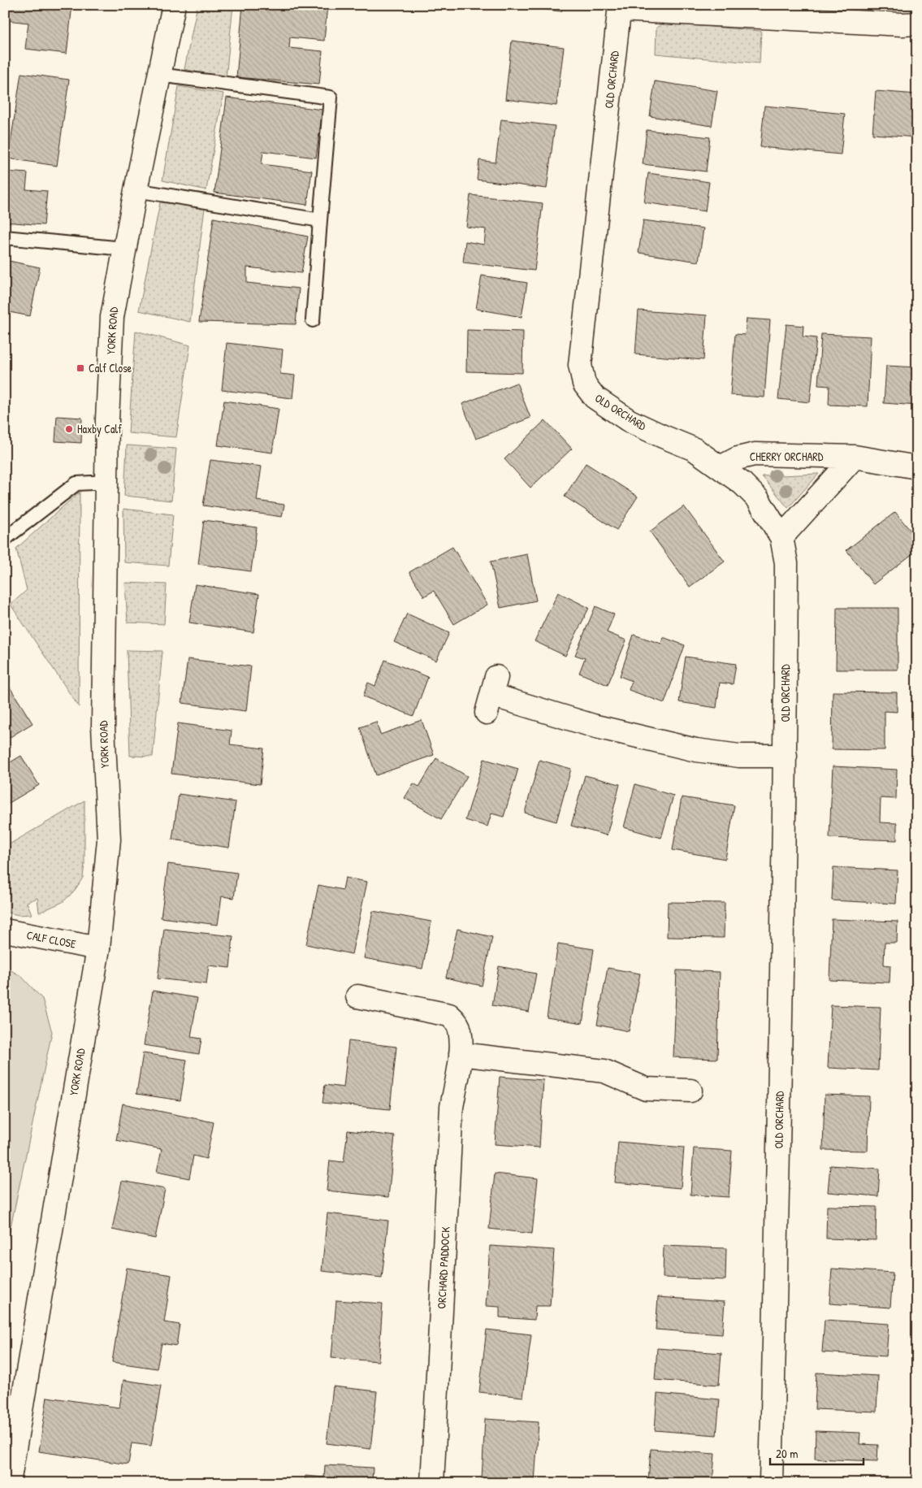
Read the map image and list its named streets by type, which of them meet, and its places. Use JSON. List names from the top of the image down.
{
  "streets": {
    "street": [
      "OLD ORCHARD",
      "YORK ROAD",
      "CHERRY ORCHARD",
      "CALF CLOSE",
      "ORCHARD PADDOCK"
    ]
  },
  "crossings": [
    ["OLD ORCHARD", "CHERRY ORCHARD"],
    ["YORK ROAD", "CALF CLOSE"]
  ],
  "places": {
    "transit": ["Calf Close"],
    "other": ["Haxby Calf"]
  },
  "scale_bar": "20 m"
}
